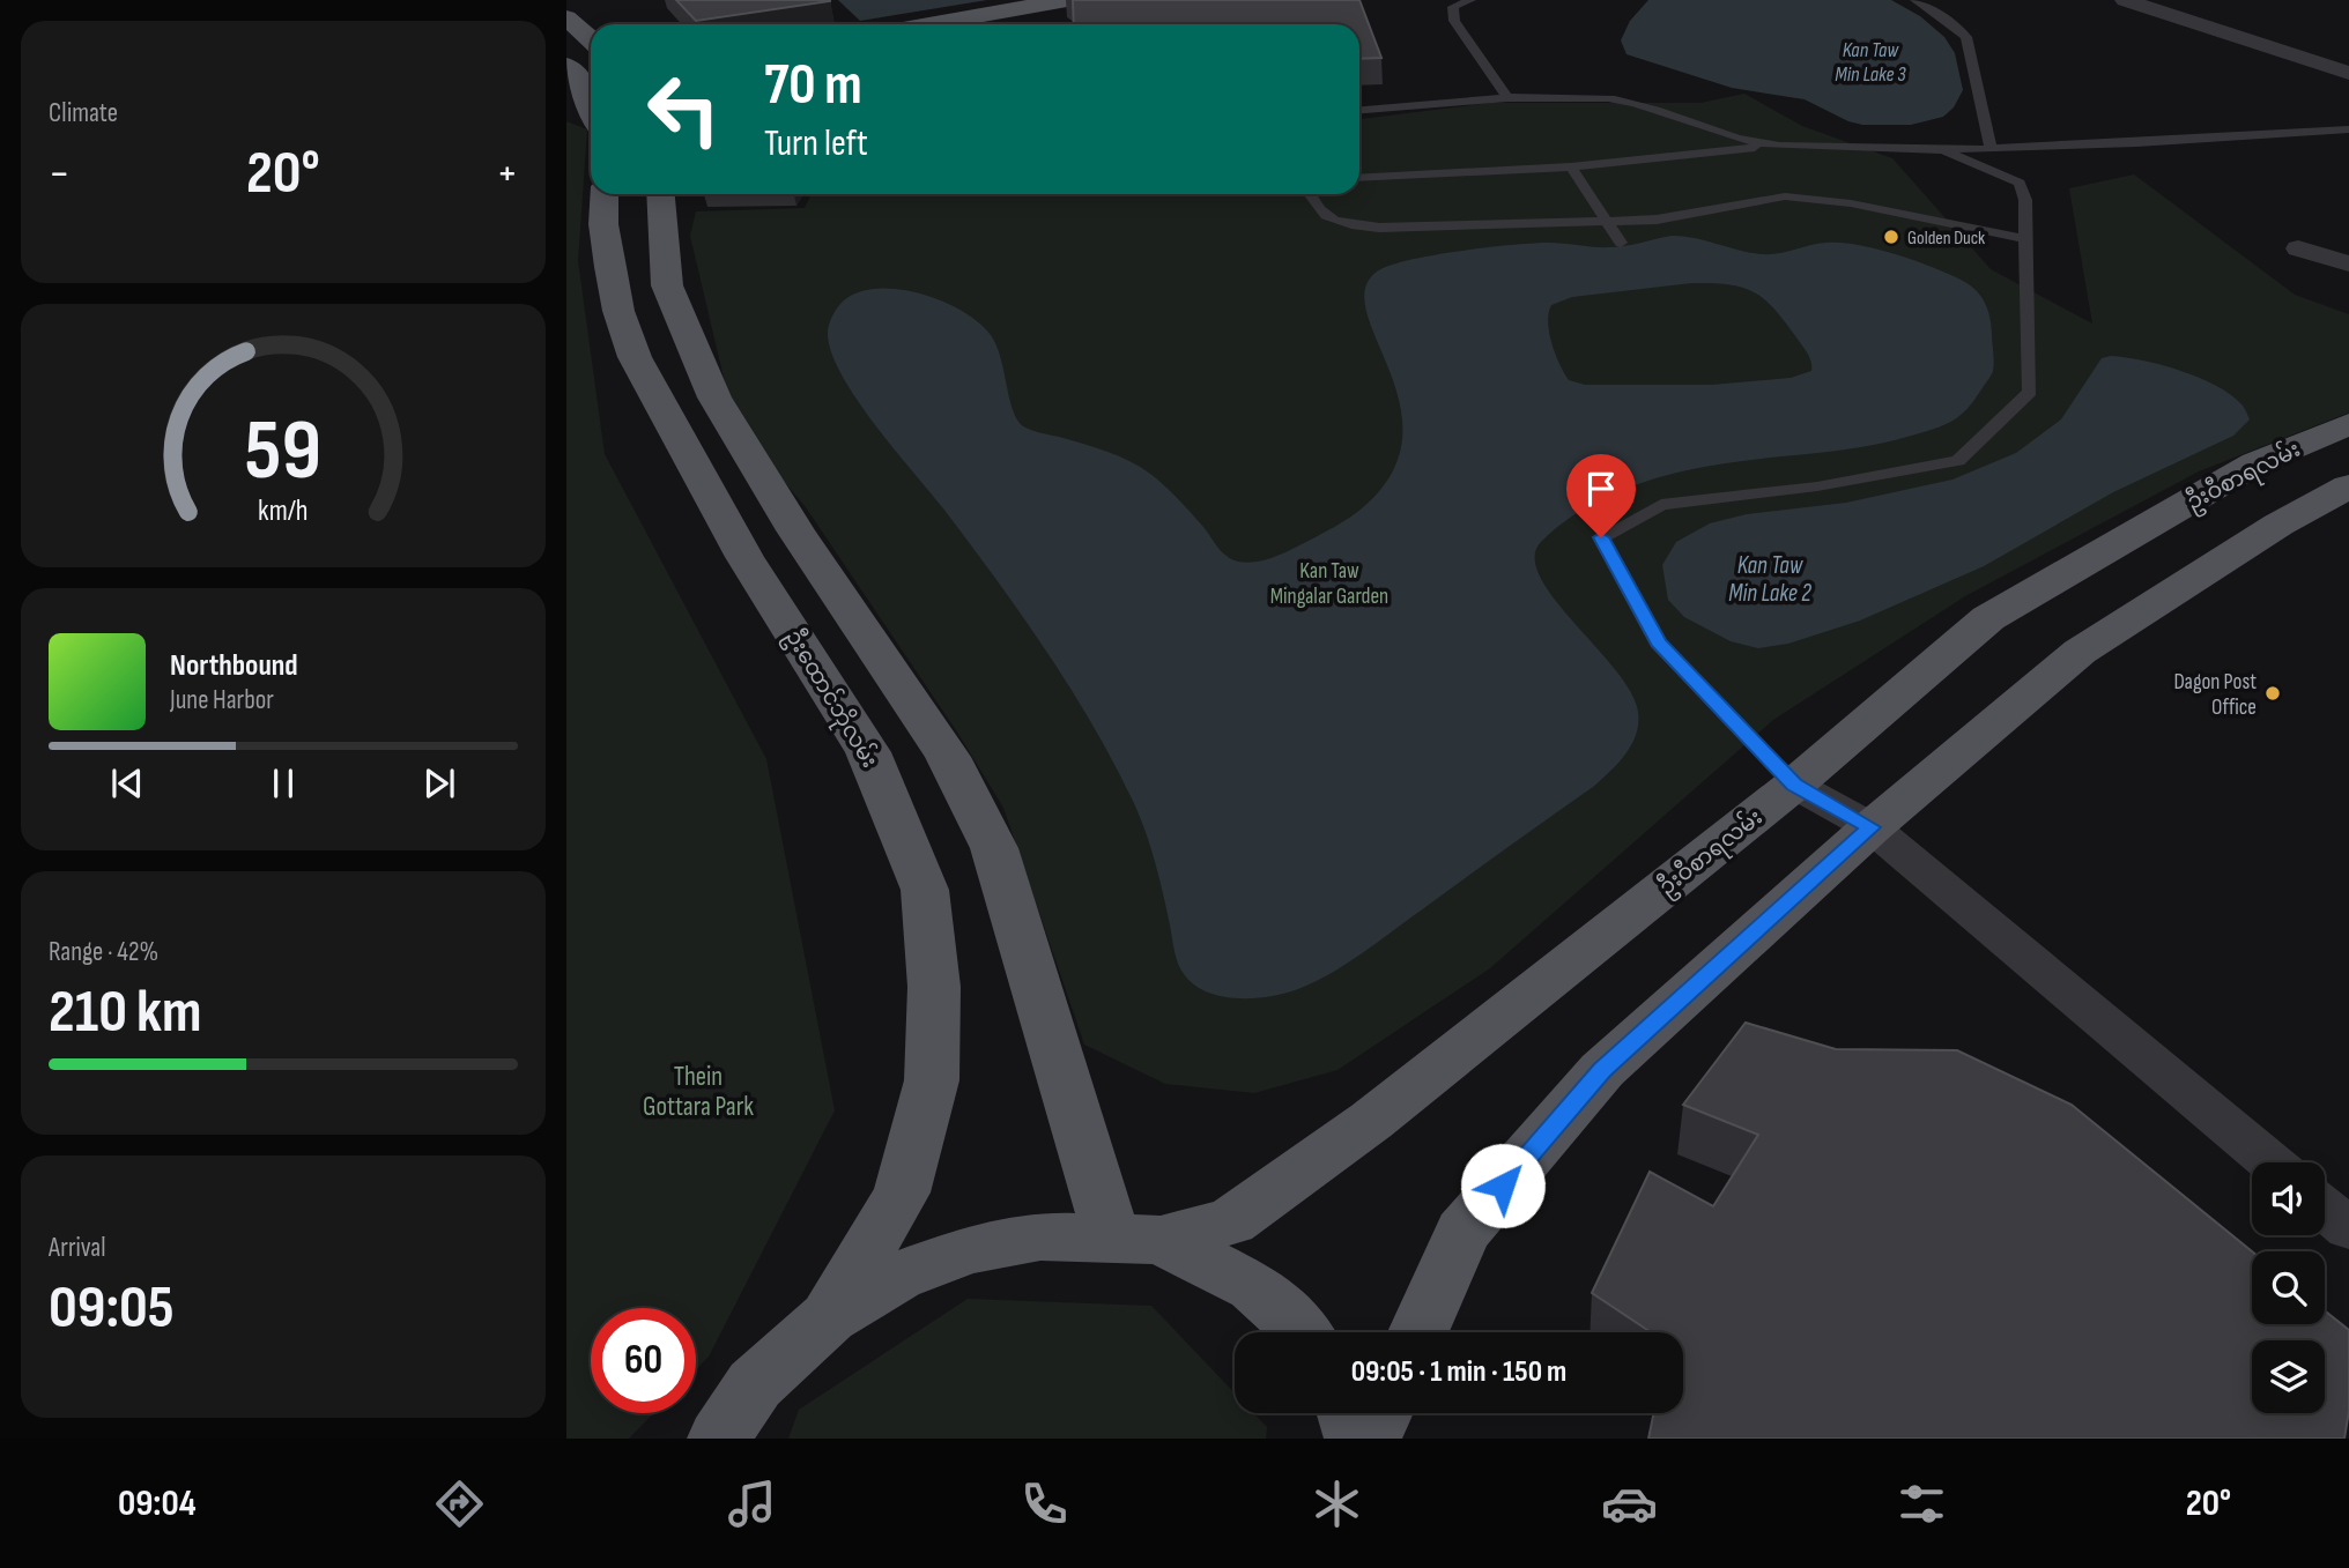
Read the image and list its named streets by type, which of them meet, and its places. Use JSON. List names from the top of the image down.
{
  "streets": {
    "main road": ["ဦးဝီစာရလမ်း", "ဦးထောင်ဘိုလမ်း"]
  },
  "water": ["Kan Taw Min Lake 3", "Kan Taw Min Lake 2"],
  "parks": ["Kan Taw Mingalar Garden", "Thein Gottara Park"],
  "places": ["Golden Duck", "Dagon Post Office"],
  "page": {
    "tile": [
      "Climate",
      ["Range · 42%", "210 km"],
      ["Arrival", "09:05"]
    ],
    "turn": ["70 m", "Turn left"],
    "heat": ["−", "20°", "+"],
    "song": ["Northbound", "June Harbor"],
    "limit": "60",
    "trip": "09:05 · 1 min · 150 m",
    "tabs": ["09:04", "20°"],
    "gauge": ["59", "km/h"]
  }
}
